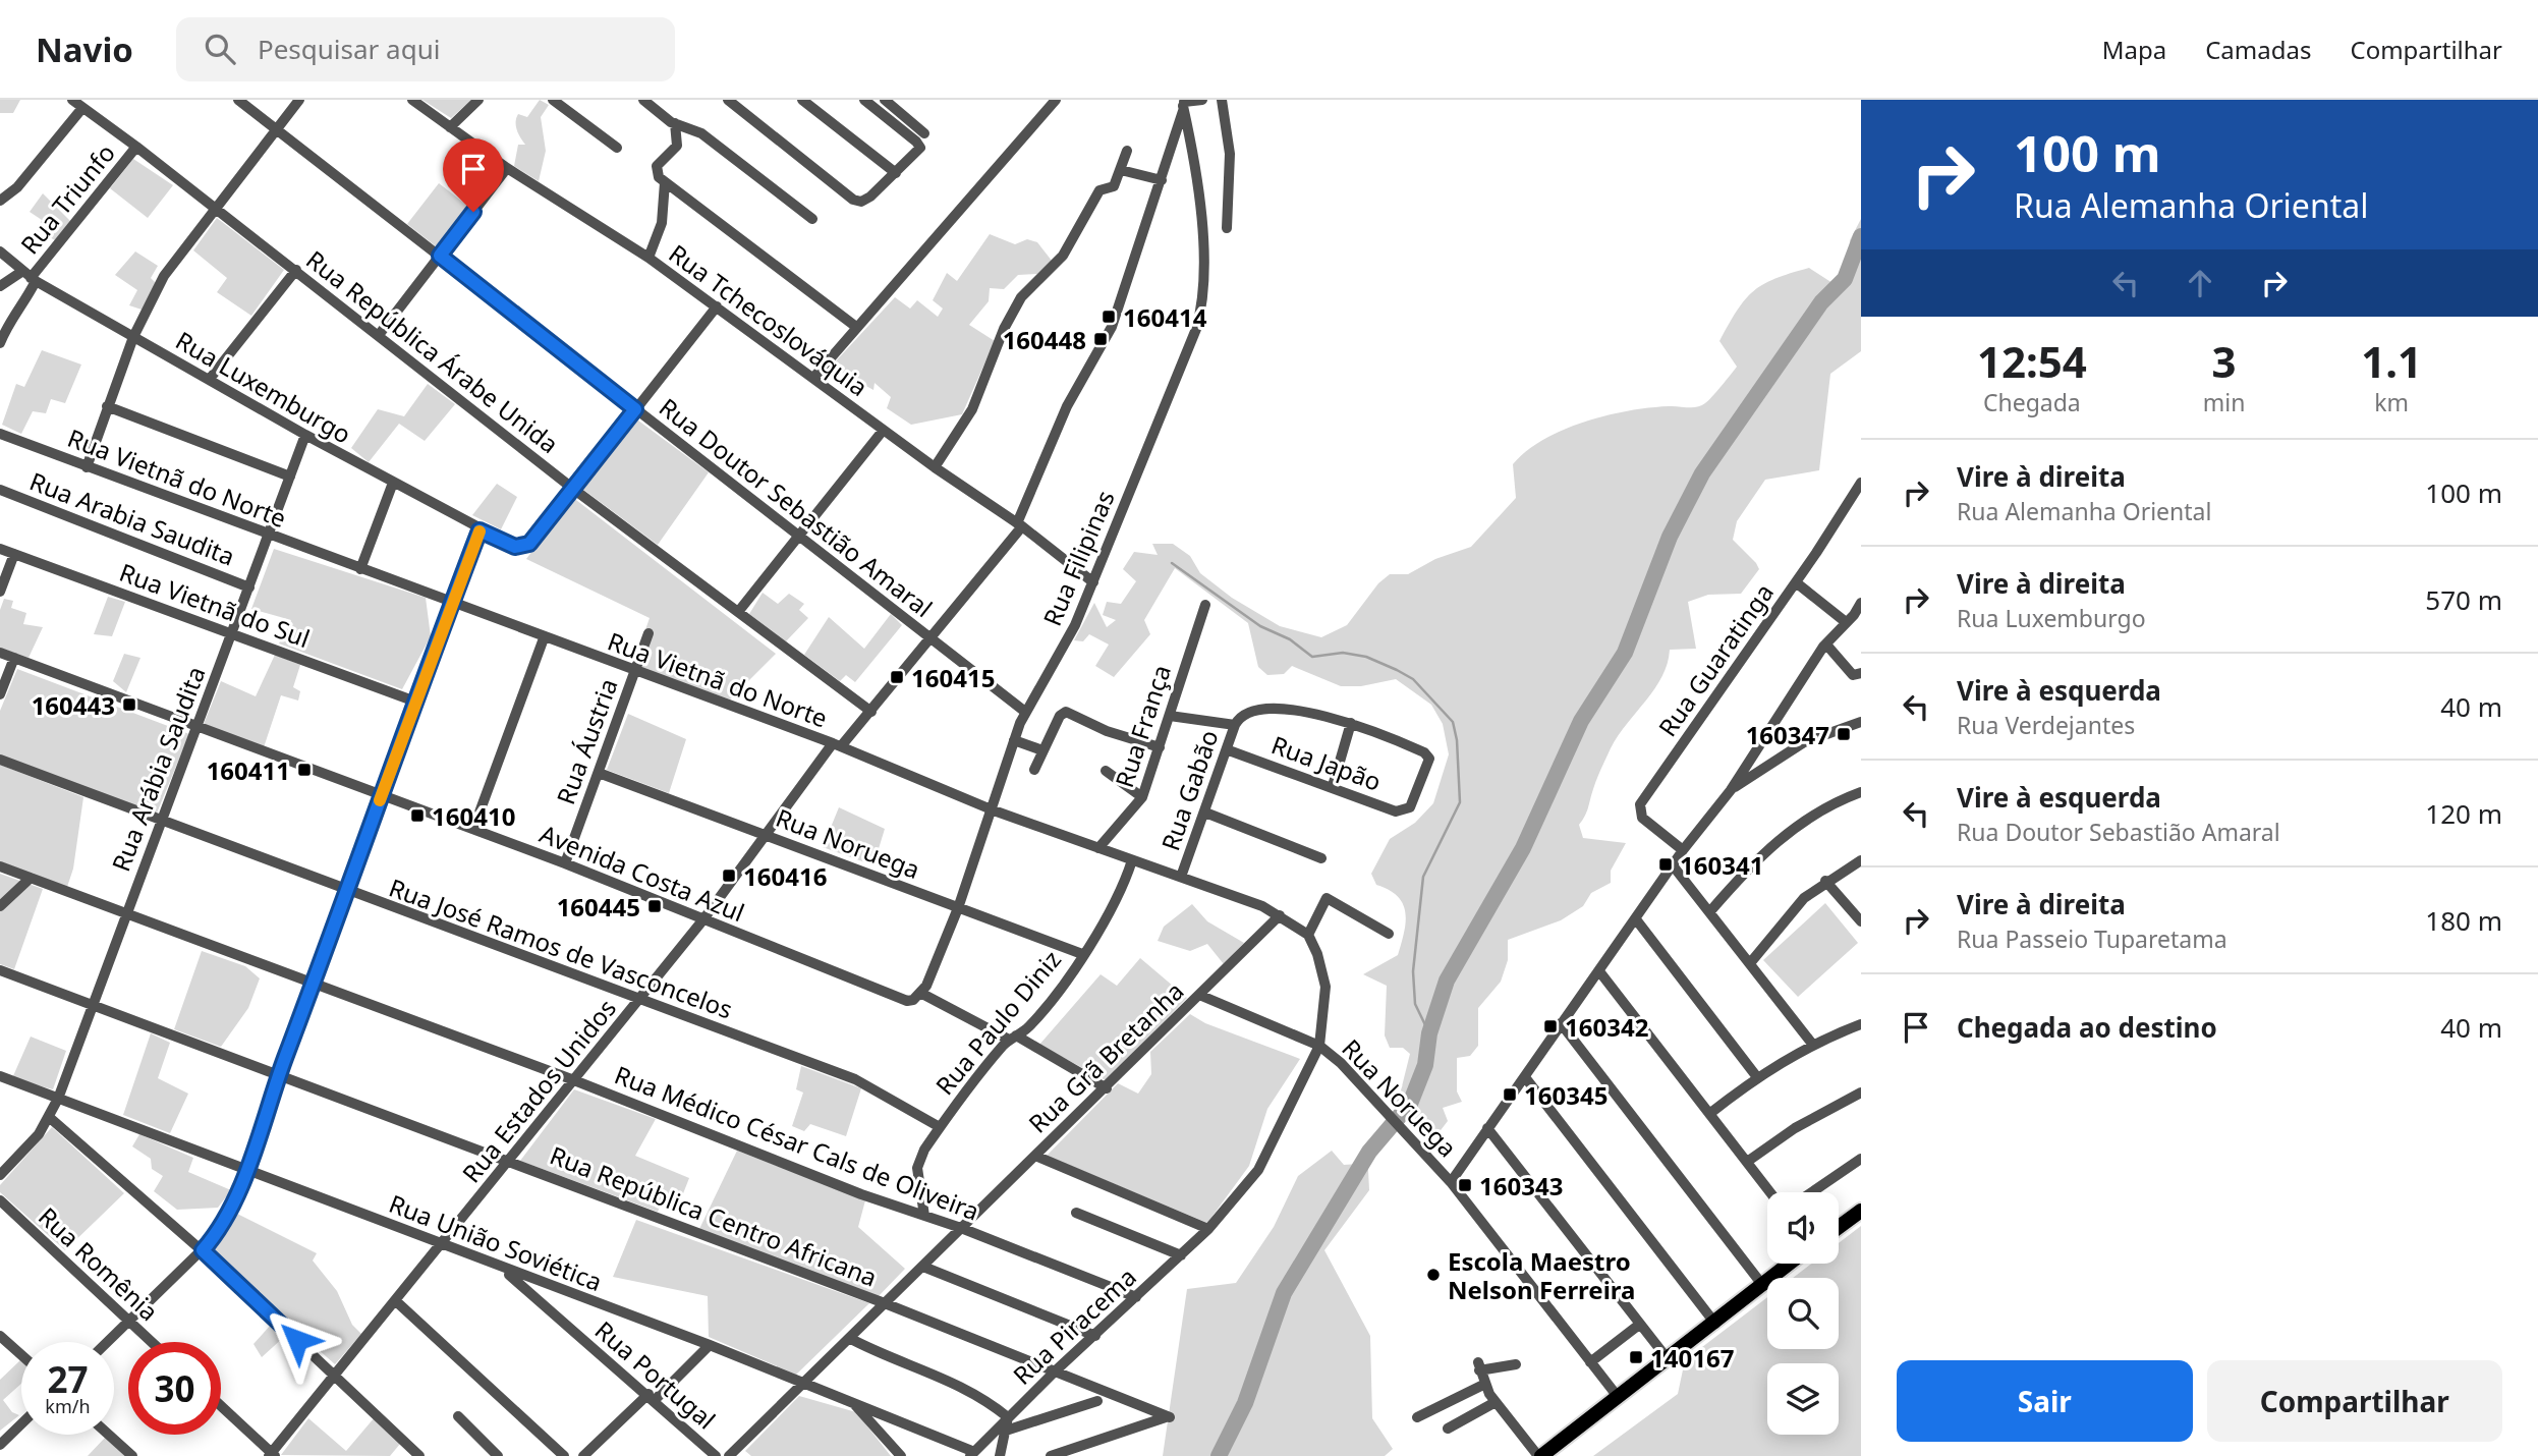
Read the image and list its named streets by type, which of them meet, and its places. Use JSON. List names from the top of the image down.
{
  "streets": {
    "street": [
      "Rua Triunfo",
      "Rua Tchecoslováquia",
      "Rua República Árabe Unida",
      "Rua Luxemburgo",
      "Rua Vietnã do Norte",
      "Rua Doutor Sebastião Amaral",
      "Rua Arabia Saudita",
      "Rua Filipinas",
      "Rua Vietnã do Sul",
      "Rua Guaratinga",
      "Rua França",
      "Rua Áustria",
      "Rua Japão",
      "Rua Arábia Saudita",
      "Rua Gabão",
      "Rua Noruega",
      "Avenida Costa Azul",
      "Rua José Ramos de Vasconcelos",
      "Rua Paulo Diniz",
      "Rua Grã Bretanha",
      "Rua Estados Unidos",
      "Rua Médico César Cals de Oliveira",
      "Rua República Centro Africana",
      "Rua União Soviética",
      "Rua Romênia",
      "Rua Piracema",
      "Rua Portugal"
    ]
  },
  "crossings": [
    ["Rua Triunfo", "Rua República Árabe Unida"],
    ["Rua Triunfo", "Rua Luxemburgo"],
    ["Rua Tchecoslováquia", "Rua Filipinas"],
    ["Rua Tchecoslováquia", "Rua Estados Unidos"],
    ["Rua República Árabe Unida", "Rua Luxemburgo"],
    ["Rua República Árabe Unida", "Rua Estados Unidos"],
    ["Rua Luxemburgo", "Rua Arábia Saudita"],
    ["Rua Vietnã do Norte", "Rua Filipinas"],
    ["Rua Vietnã do Norte", "Rua França"],
    ["Rua Vietnã do Norte", "Rua Áustria"],
    ["Rua Vietnã do Norte", "Rua Arábia Saudita"],
    ["Rua Vietnã do Norte", "Rua Gabão"],
    ["Rua Vietnã do Norte", "Rua Paulo Diniz"],
    ["Rua Vietnã do Norte", "Rua Grã Bretanha"],
    ["Rua Vietnã do Norte", "Rua Estados Unidos"],
    ["Rua Doutor Sebastião Amaral", "Rua Filipinas"],
    ["Rua Doutor Sebastião Amaral", "Rua Estados Unidos"],
    ["Rua Arabia Saudita", "Rua Arábia Saudita"],
    ["Rua Filipinas", "Rua Noruega"],
    ["Rua Filipinas", "Avenida Costa Azul"],
    ["Rua Filipinas", "Rua Estados Unidos"],
    ["Rua Vietnã do Sul", "Rua Arábia Saudita"],
    ["Rua Áustria", "Rua Noruega"],
    ["Rua Áustria", "Avenida Costa Azul"],
    ["Rua Japão", "Rua Gabão"],
    ["Rua Arábia Saudita", "Avenida Costa Azul"],
    ["Rua Arábia Saudita", "Rua José Ramos de Vasconcelos"],
    ["Rua Arábia Saudita", "Rua Médico César Cals de Oliveira"],
    ["Rua Arábia Saudita", "Rua República Centro Africana"],
    ["Rua Arábia Saudita", "Rua União Soviética"],
    ["Rua Noruega", "Rua Paulo Diniz"],
    ["Rua Noruega", "Rua Grã Bretanha"],
    ["Rua Noruega", "Rua Estados Unidos"],
    ["Rua Noruega", "Rua Piracema"],
    ["Avenida Costa Azul", "Rua Estados Unidos"],
    ["Rua José Ramos de Vasconcelos", "Rua Paulo Diniz"],
    ["Rua José Ramos de Vasconcelos", "Rua Estados Unidos"],
    ["Rua Paulo Diniz", "Rua Médico César Cals de Oliveira"],
    ["Rua Grã Bretanha", "Rua Médico César Cals de Oliveira"],
    ["Rua Grã Bretanha", "Rua República Centro Africana"],
    ["Rua Grã Bretanha", "Rua União Soviética"],
    ["Rua Estados Unidos", "Rua Médico César Cals de Oliveira"],
    ["Rua Estados Unidos", "Rua República Centro Africana"],
    ["Rua Estados Unidos", "Rua União Soviética"],
    ["Rua Médico César Cals de Oliveira", "Rua Piracema"],
    ["Rua República Centro Africana", "Rua Piracema"],
    ["Rua União Soviética", "Rua Piracema"],
    ["Rua União Soviética", "Rua Portugal"]
  ],
  "places": {
    "transit": [
      "160414",
      "160448",
      "160415",
      "160443",
      "160347",
      "160411",
      "160410",
      "160341",
      "160416",
      "160445",
      "160342",
      "160345",
      "160343",
      "140167"
    ],
    "other": ["Escola Maestro Nelson Ferreira"]
  },
  "page": {
    "header": "Navio",
    "search": "Pesquisar aqui",
    "nav": ["Mapa", "Camadas", "Compartilhar"],
    "turn": ["100 m", "Rua Alemanha Oriental"],
    "eta": [
      "12:54",
      "Chegada",
      "3",
      "min",
      "1.1",
      "km"
    ],
    "list": [
      {
        "name": "Vire à direita",
        "note": "Rua Alemanha Oriental",
        "value": "100 m"
      },
      {
        "name": "Vire à direita",
        "note": "Rua Luxemburgo",
        "value": "570 m"
      },
      {
        "name": "Vire à esquerda",
        "note": "Rua Verdejantes",
        "value": "40 m"
      },
      {
        "name": "Vire à esquerda",
        "note": "Rua Doutor Sebastião Amaral",
        "value": "120 m"
      },
      {
        "name": "Vire à direita",
        "note": "Rua Passeio Tuparetama",
        "value": "180 m"
      },
      {
        "name": "Chegada ao destino",
        "value": "40 m"
      }
    ],
    "speed": "27 km/h",
    "limit": "30",
    "buttons": ["Sair", "Compartilhar"]
  }
}
